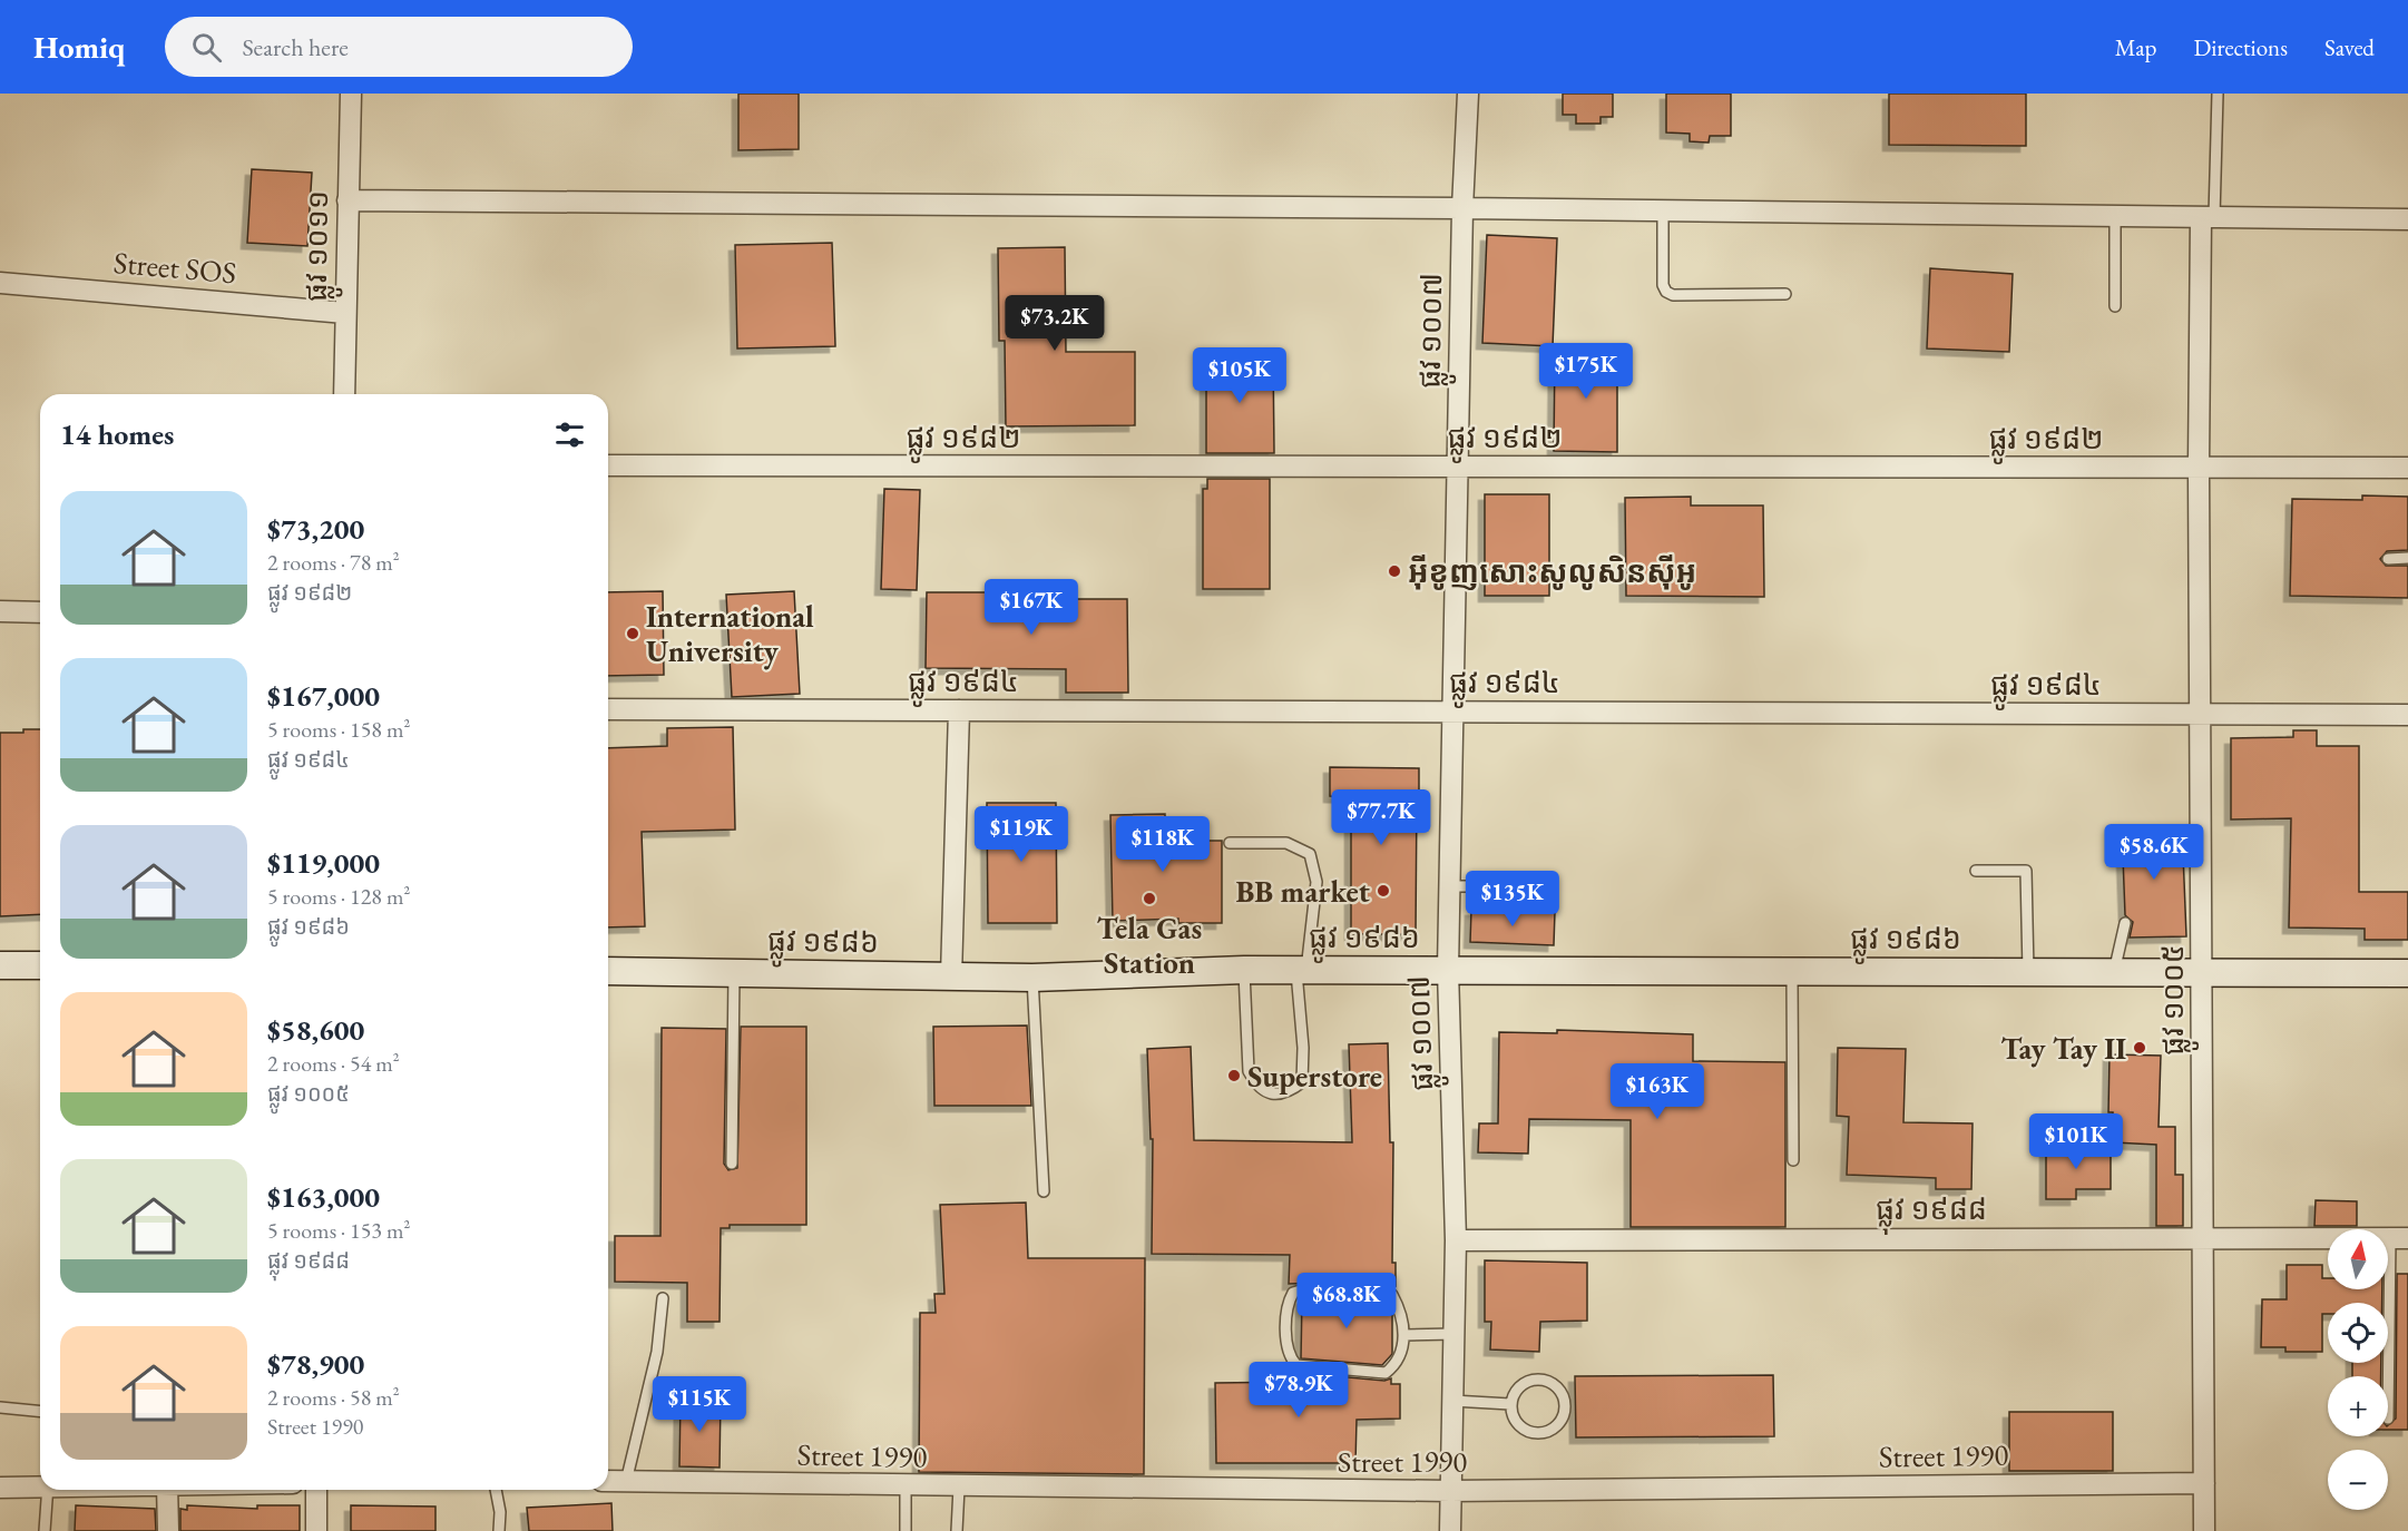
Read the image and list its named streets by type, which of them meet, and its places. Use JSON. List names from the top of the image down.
{
  "streets": {
    "main road": ["ផ្លូវ ១៩៨៦"],
    "street": [
      "ផ្លូវ ១០១១",
      "Street SOS",
      "ផ្លូវ ១០០៧",
      "ផ្លូវ ១៩៨២",
      "ផ្លូវ ១៩៨៤",
      "ផ្លូវ ១០០៥",
      "ផ្លុវ ១៩៨៨",
      "Street 1990"
    ]
  },
  "crossings": [
    ["ផ្លូវ ១០១១", "Street SOS"],
    ["ផ្លូវ ១០០៧", "ផ្លូវ ១៩៨២"],
    ["ផ្លូវ ១០០៧", "ផ្លូវ ១៩៨៤"],
    ["ផ្លូវ ១០០៧", "ផ្លូវ ១៩៨៦"],
    ["ផ្លូវ ១០០៧", "ផ្លុវ ១៩៨៨"],
    ["ផ្លូវ ១០០៧", "Street 1990"],
    ["ផ្លូវ ១៩៨២", "ផ្លូវ ១០០៥"],
    ["ផ្លូវ ១៩៨៤", "ផ្លូវ ១០០៥"],
    ["ផ្លូវ ១៩៨៦", "ផ្លូវ ១០០៥"],
    ["ផ្លូវ ១០០៥", "ផ្លុវ ១៩៨៨"],
    ["ផ្លូវ ១០០៥", "Street 1990"]
  ],
  "places": [
    "អ៊ីខូញសោះសូលូសិនស៊ីអូ",
    "International University",
    "BB market",
    "Tela Gas Station",
    "Tay Tay II",
    "Superstore"
  ],
  "north": "top",
  "page": {
    "header": "Homiq",
    "search": "Search here",
    "nav": ["Map", "Directions", "Saved"],
    "price": [
      "$73.2K",
      "$175K",
      "$105K",
      "$167K",
      "$77.7K",
      "$119K",
      "$118K",
      "$58.6K",
      "$135K",
      "$163K",
      "$101K",
      "$68.8K",
      "$78.9K",
      "$115K"
    ],
    "heading": "14 homes",
    "list": [
      {
        "name": "$73,200",
        "note": "2 rooms · 78 m² · ផ្លូវ ១៩៨២"
      },
      {
        "name": "$167,000",
        "note": "5 rooms · 158 m² · ផ្លូវ ១៩៨៤"
      },
      {
        "name": "$119,000",
        "note": "5 rooms · 128 m² · ផ្លូវ ១៩៨៦"
      },
      {
        "name": "$58,600",
        "note": "2 rooms · 54 m² · ផ្លូវ ១០០៥"
      },
      {
        "name": "$163,000",
        "note": "5 rooms · 153 m² · ផ្លុវ ១៩៨៨"
      },
      {
        "name": "$78,900",
        "note": "2 rooms · 58 m² · Street 1990"
      }
    ],
    "map_buttons": ["+", "−"]
  }
}
